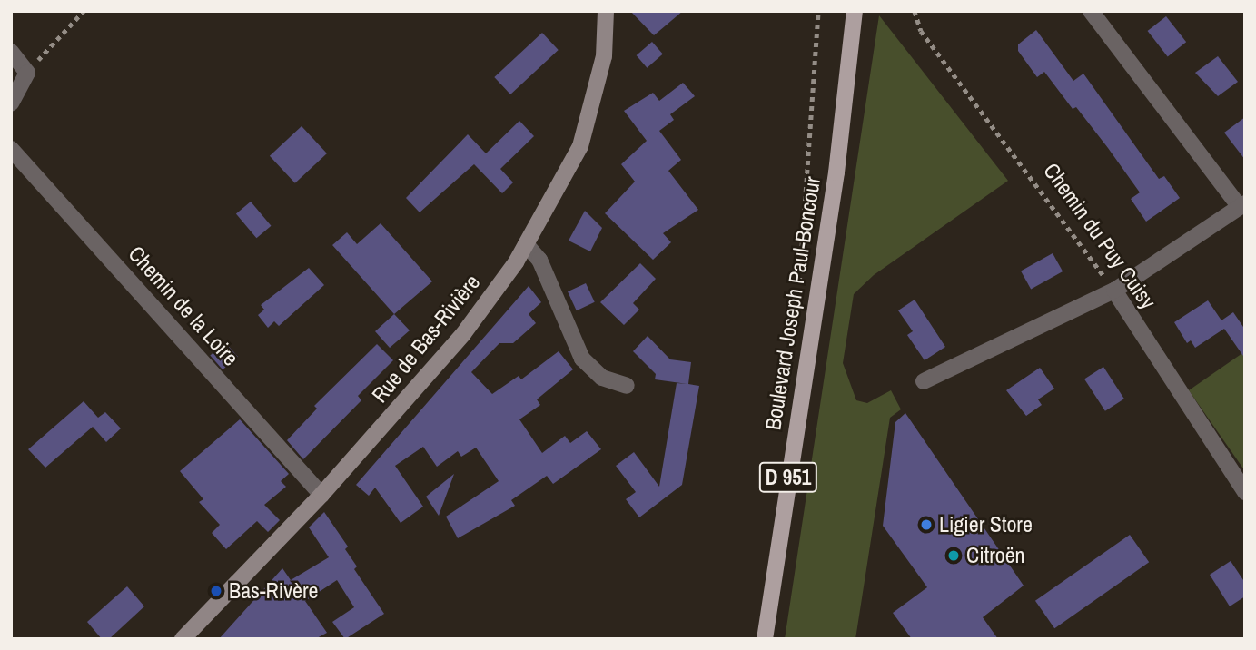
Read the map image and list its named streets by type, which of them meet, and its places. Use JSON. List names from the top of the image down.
{
  "streets": {
    "main road": ["Boulevard Joseph Paul-Boncour", "D 951"],
    "street": ["Chemin du Puy Cuisy", "Chemin de la Loire", "Rue de Bas-Rivière"]
  },
  "crossings": [
    ["Chemin de la Loire", "Rue de Bas-Rivière"]
  ],
  "places": ["Ligier Store", "Citroën", "Bas-Rivère"]
}
